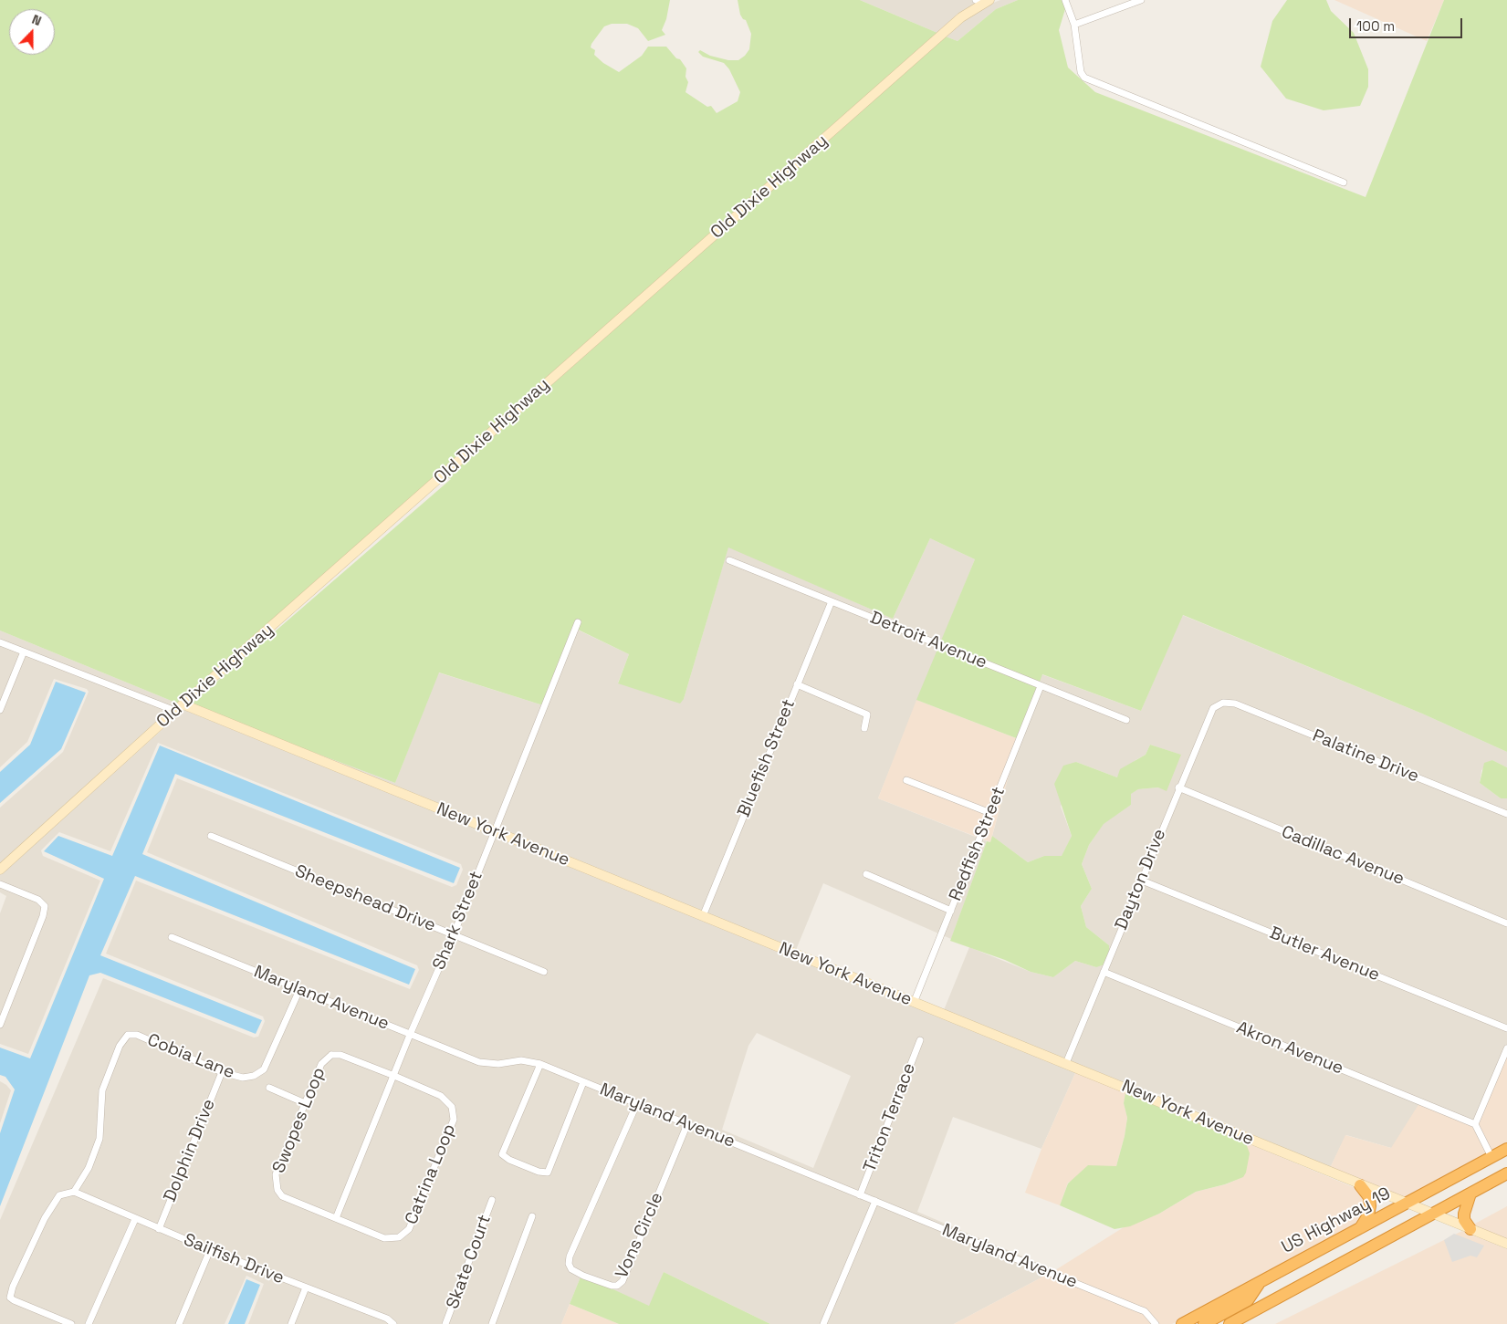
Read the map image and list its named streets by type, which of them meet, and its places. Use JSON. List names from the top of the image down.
{
  "streets": {
    "highway": ["US Highway 19"],
    "street": [
      "Old Dixie Highway",
      "Detroit Avenue",
      "Palatine Drive",
      "Bluefish Street",
      "New York Avenue",
      "Redfish Street",
      "Cadillac Avenue",
      "Dayton Drive",
      "Sheepshead Drive",
      "Shark Street",
      "Butler Avenue",
      "Maryland Avenue",
      "Akron Avenue",
      "Cobia Lane",
      "Triton Terrace",
      "Swopes Loop",
      "Dolphin Drive",
      "Catrina Loop",
      "Vons Circle",
      "Sailfish Drive",
      "Skate Court"
    ]
  },
  "crossings": [
    ["Old Dixie Highway", "New York Avenue"],
    ["Detroit Avenue", "Bluefish Street"],
    ["Detroit Avenue", "Redfish Street"],
    ["Palatine Drive", "Dayton Drive"],
    ["Bluefish Street", "New York Avenue"],
    ["New York Avenue", "Redfish Street"],
    ["New York Avenue", "Dayton Drive"],
    ["New York Avenue", "Shark Street"],
    ["New York Avenue", "US Highway 19"],
    ["Cadillac Avenue", "Dayton Drive"],
    ["Dayton Drive", "Butler Avenue"],
    ["Dayton Drive", "Akron Avenue"],
    ["Sheepshead Drive", "Shark Street"],
    ["Shark Street", "Maryland Avenue"],
    ["Shark Street", "Swopes Loop"],
    ["Shark Street", "Catrina Loop"],
    ["Maryland Avenue", "Cobia Lane"],
    ["Maryland Avenue", "Triton Terrace"],
    ["Maryland Avenue", "Vons Circle"],
    ["Cobia Lane", "Dolphin Drive"],
    ["Cobia Lane", "Sailfish Drive"],
    ["Swopes Loop", "Catrina Loop"],
    ["Dolphin Drive", "Sailfish Drive"]
  ],
  "scale_bar": "100 m",
  "north": "top"
}
